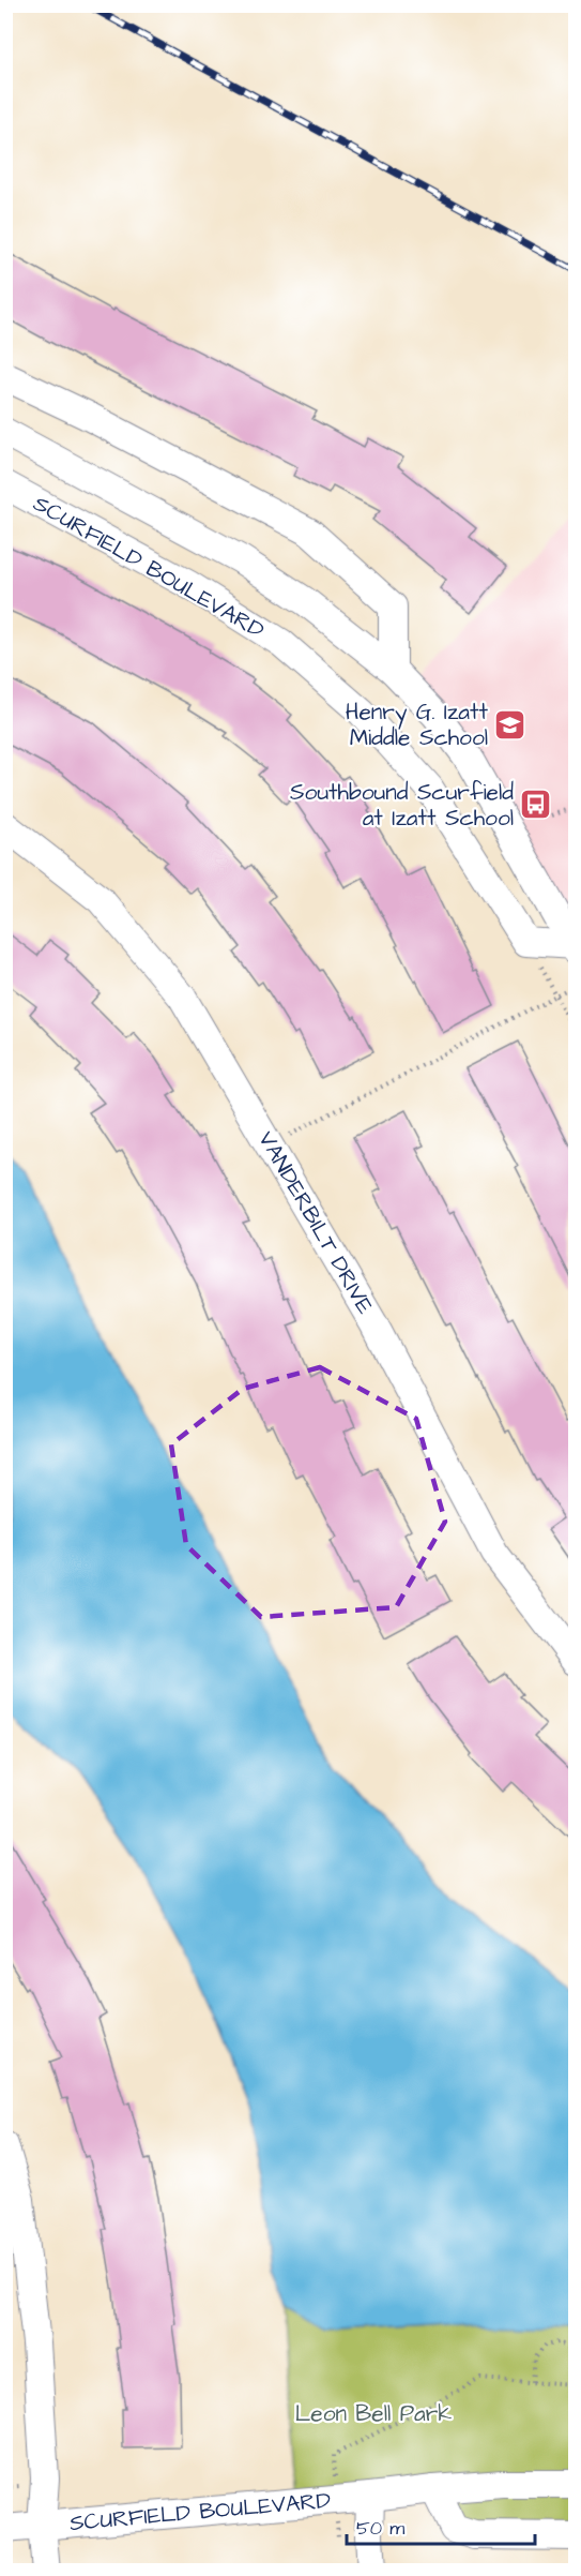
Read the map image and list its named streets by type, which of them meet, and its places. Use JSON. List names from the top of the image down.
{
  "streets": {
    "street": ["SCURFIELD BOULEVARD", "VANDERBILT DRIVE"]
  },
  "parks": ["Leon Bell Park"],
  "places": {
    "school or university": ["Henry G. Izatt Middle School"],
    "bus stop": ["Southbound Scurfield at Izatt School"]
  },
  "scale_bar": "50 m"
}
